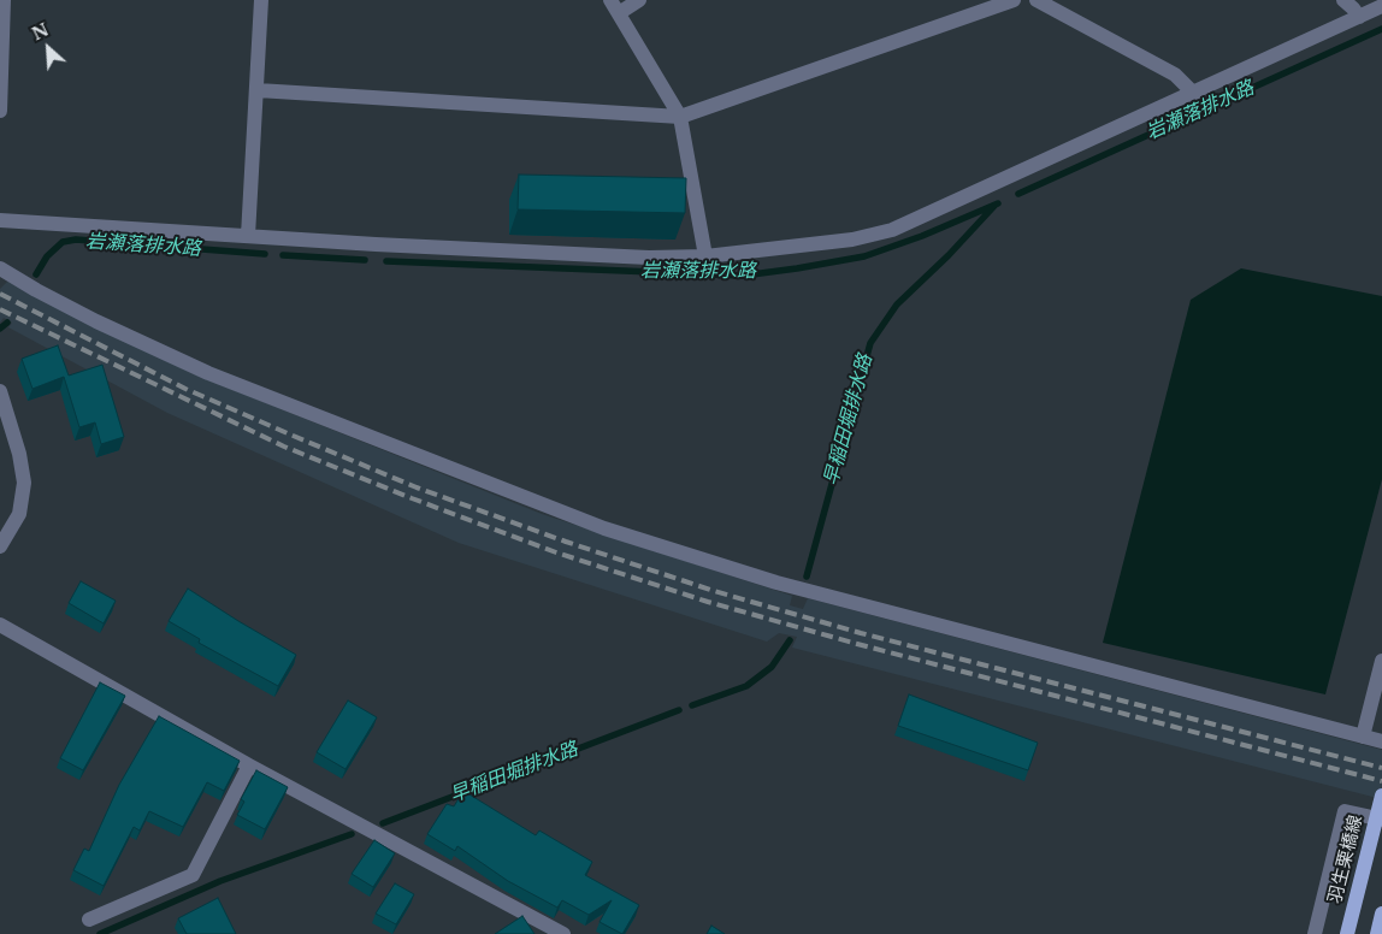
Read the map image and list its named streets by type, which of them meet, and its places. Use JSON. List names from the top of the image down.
{
  "streets": {
    "main road": ["羽生栗橋線"]
  },
  "water": ["岩瀬落排水路", "早稲田堀排水路"],
  "north": "top left"
}
